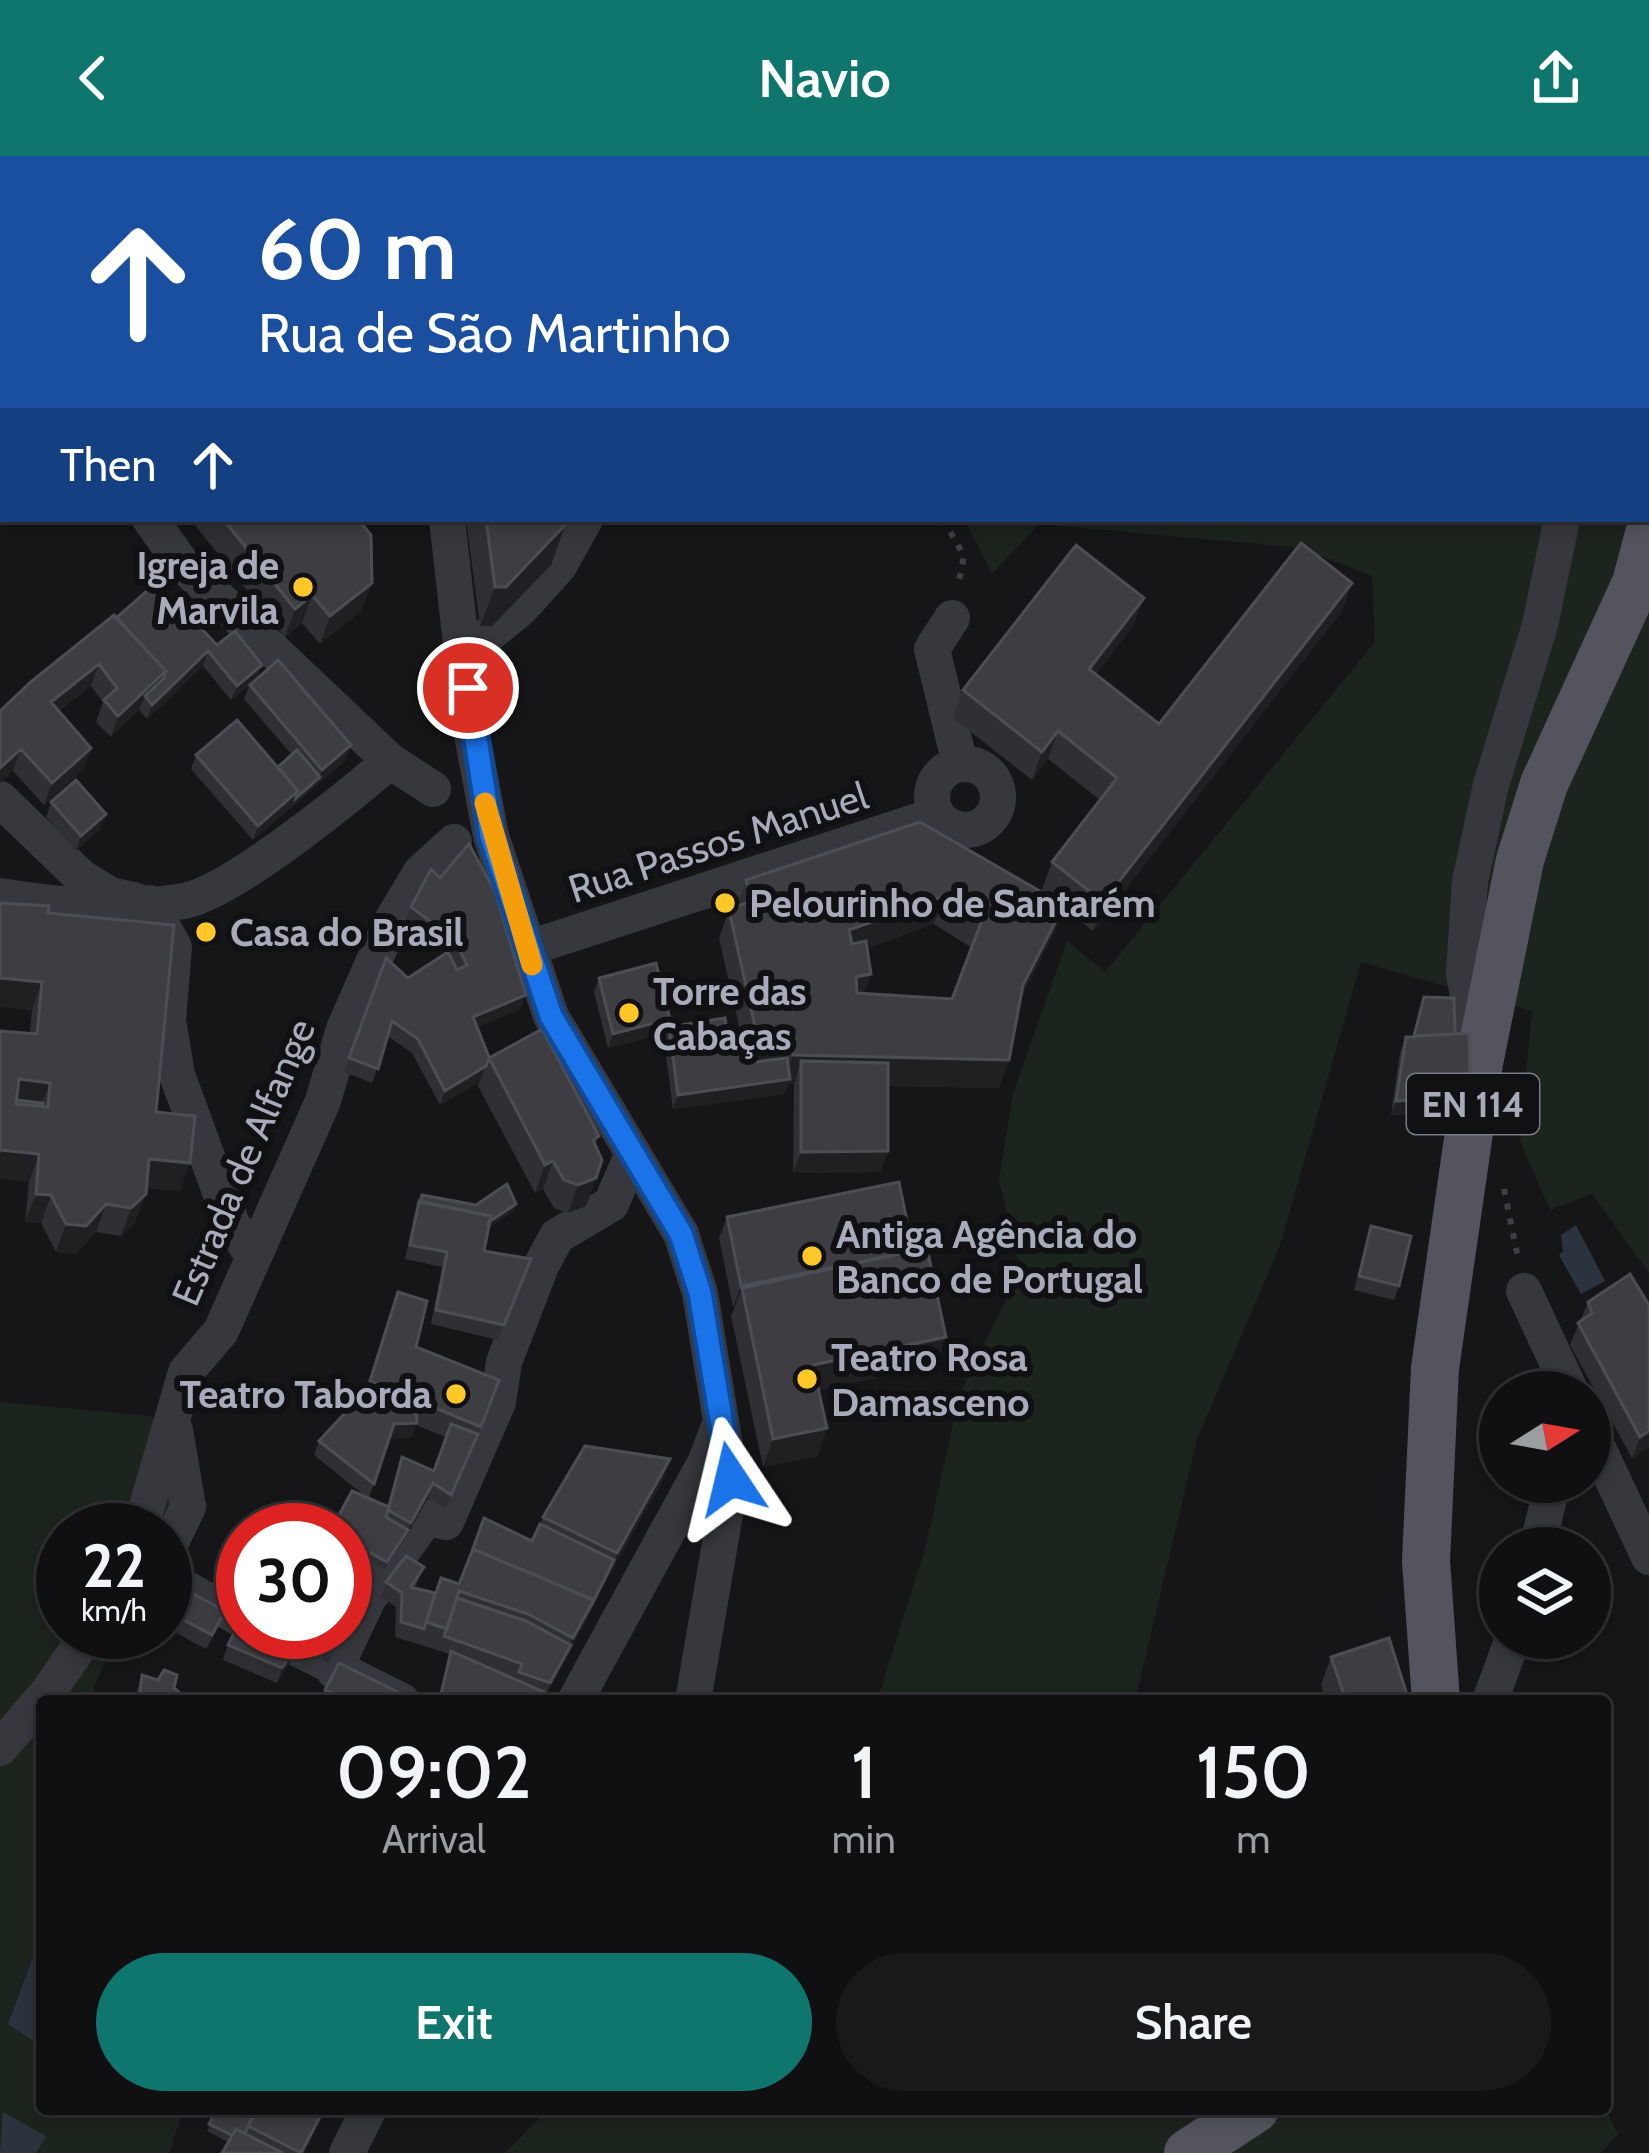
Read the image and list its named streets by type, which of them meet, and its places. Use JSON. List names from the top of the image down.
{
  "streets": {
    "main road": ["EN 114"],
    "street": ["Rua Passos Manuel", "Estrada de Alfange"]
  },
  "places": [
    "Igreja de Marvila",
    "Pelourinho de Santarém",
    "Casa do Brasil",
    "Torre das Cabaças",
    "Antiga Agência do Banco de Portugal",
    "Teatro Rosa Damasceno",
    "Teatro Taborda"
  ],
  "north": "right",
  "page": {
    "header": "Navio",
    "turn": ["60 m", "Rua de São Martinho"],
    "then": "Then",
    "speed": "22 km/h",
    "limit": "30",
    "eta": [
      "09:02",
      "Arrival",
      "1",
      "min",
      "150",
      "m"
    ],
    "buttons": ["Exit", "Share"]
  }
}
